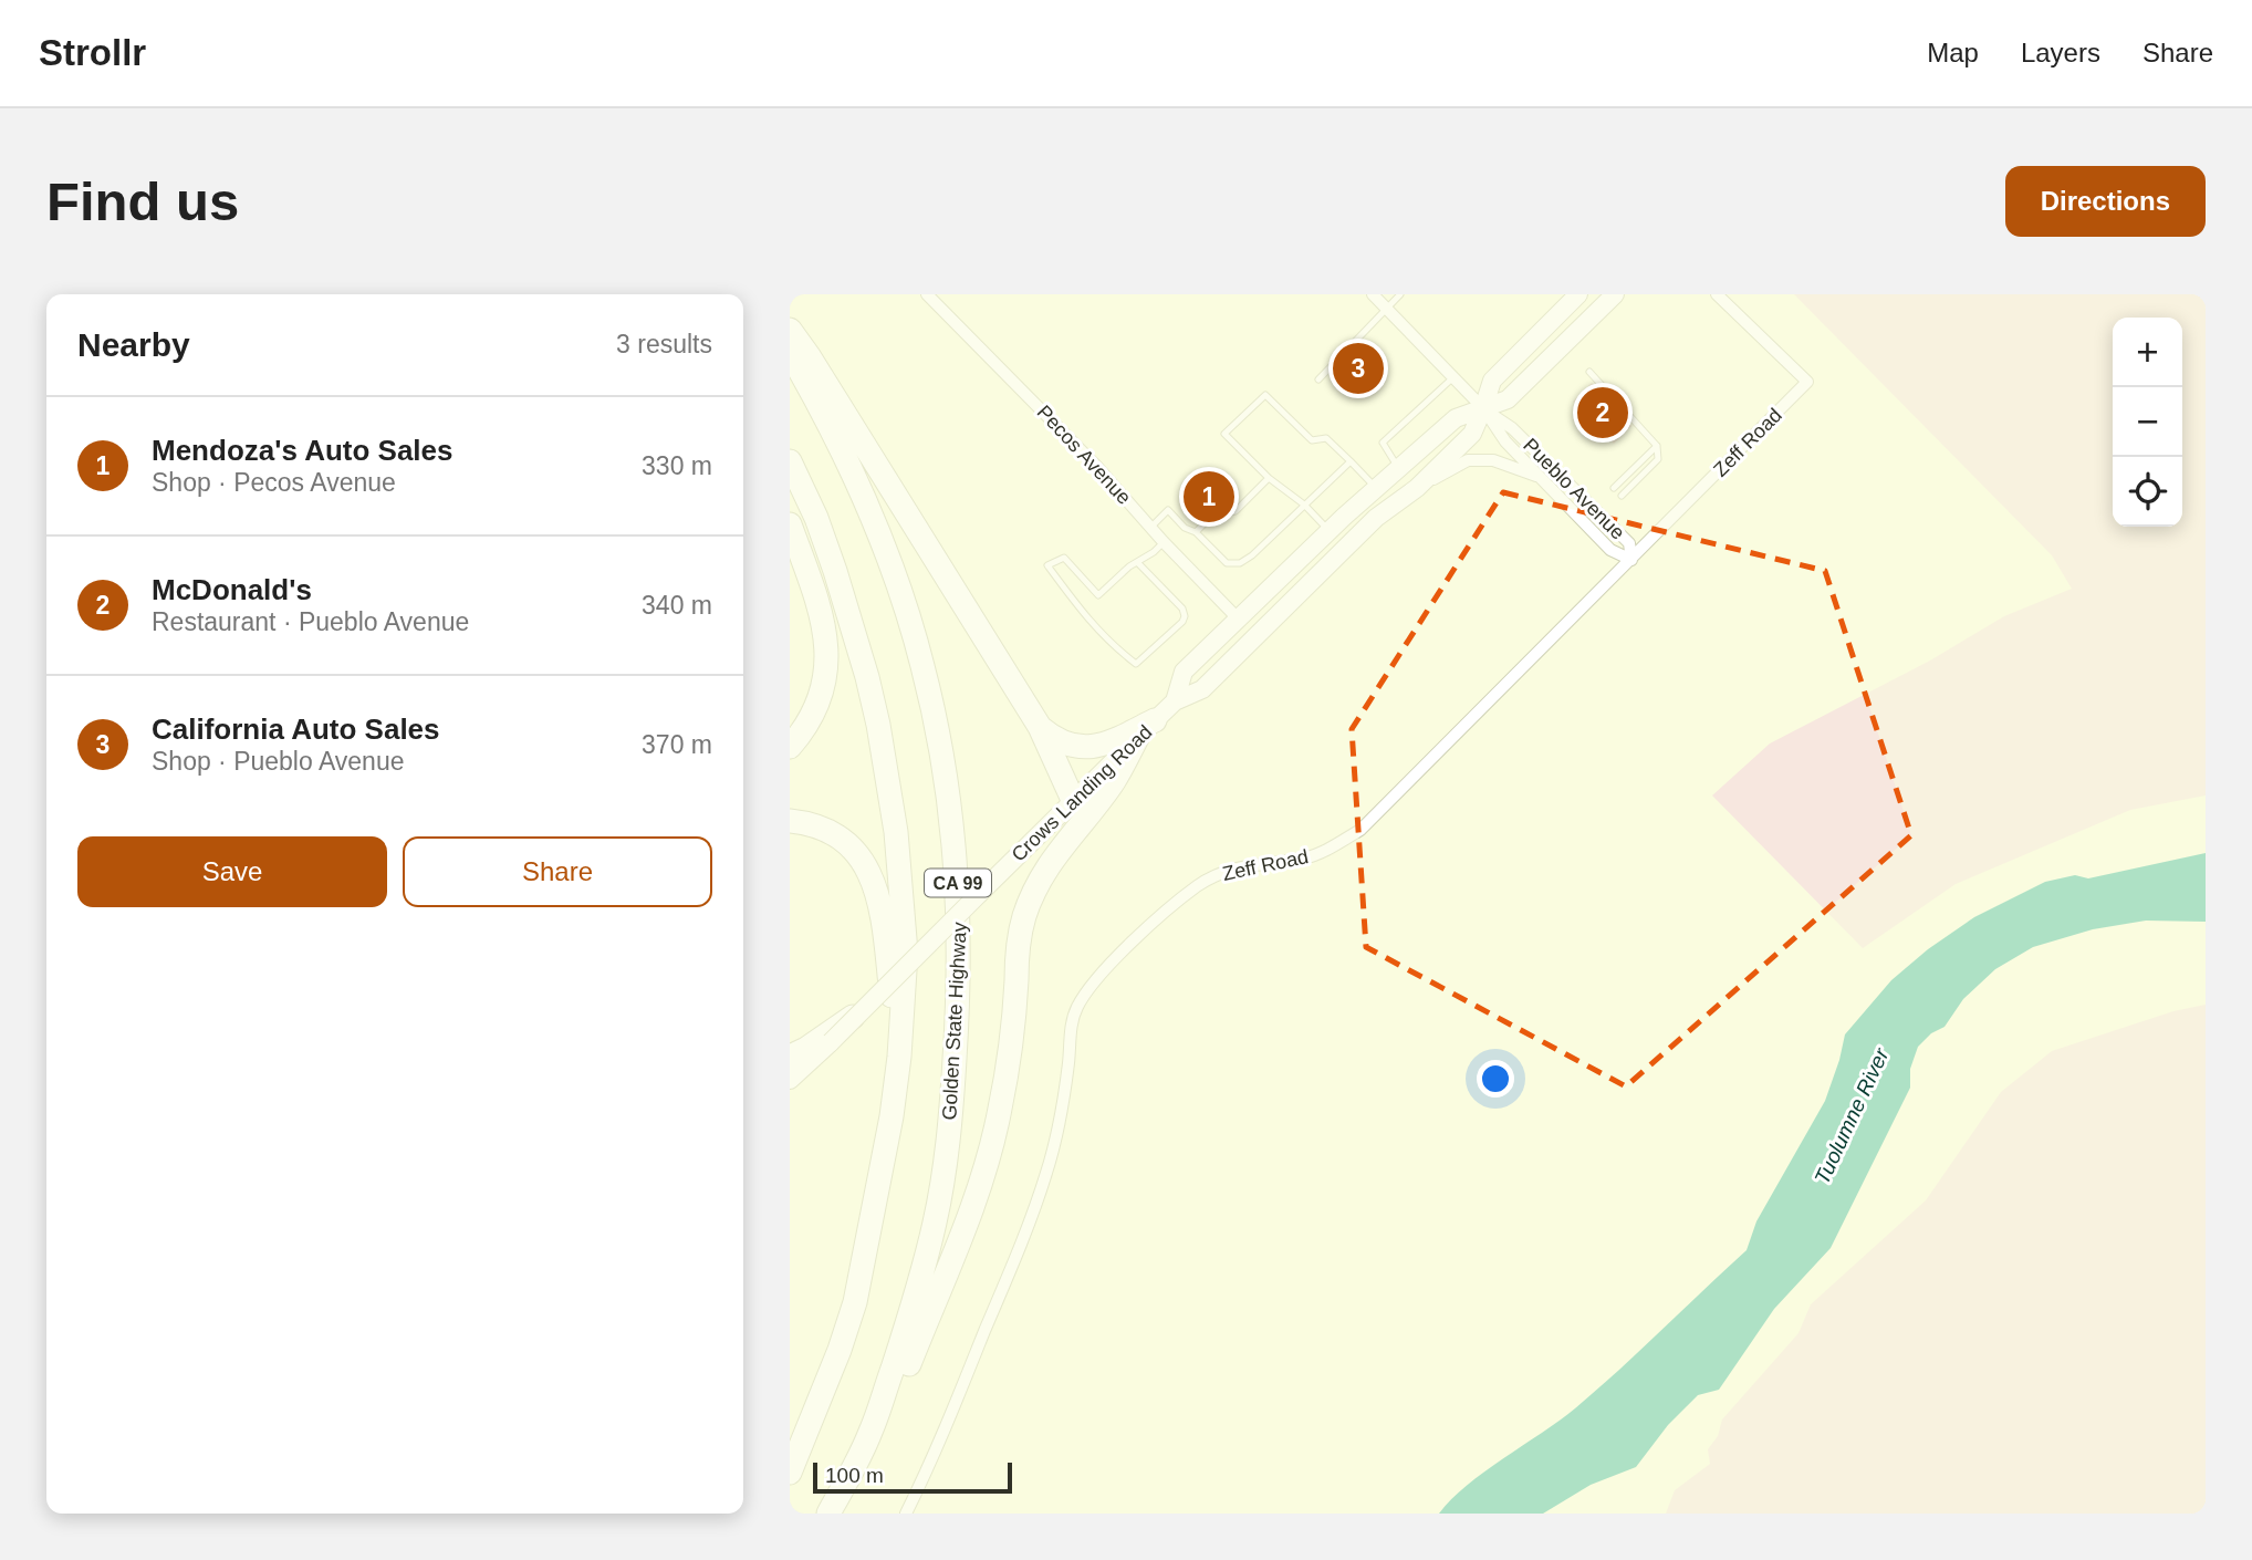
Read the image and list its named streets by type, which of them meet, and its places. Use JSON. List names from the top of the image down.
{
  "streets": {
    "highway": ["CA 99", "Golden State Highway"],
    "main road": ["Crows Landing Road"],
    "street": ["Zeff Road", "Pecos Avenue", "Pueblo Avenue"]
  },
  "crossings": [
    ["Zeff Road", "Pueblo Avenue"],
    ["Pecos Avenue", "Crows Landing Road"],
    ["Pueblo Avenue", "Crows Landing Road"]
  ],
  "water": ["Tuolumne River"],
  "scale_bar": "100 m",
  "page": {
    "header": "Strollr",
    "nav": ["Map", "Layers", "Share"],
    "buttons": [
      "Directions",
      ["Save", "Share"]
    ],
    "title": "Find us",
    "heading": ["Nearby", "3 results"],
    "map_buttons": ["+", "−"],
    "pins": ["3", "2", "1"],
    "list": [
      {
        "mark": "1",
        "name": "Mendoza's Auto Sales",
        "note": "Shop · Pecos Avenue",
        "value": "330 m"
      },
      {
        "mark": "2",
        "name": "McDonald's",
        "note": "Restaurant · Pueblo Avenue",
        "value": "340 m"
      },
      {
        "mark": "3",
        "name": "California Auto Sales",
        "note": "Shop · Pueblo Avenue",
        "value": "370 m"
      }
    ],
    "scale": "100 m"
  }
}
